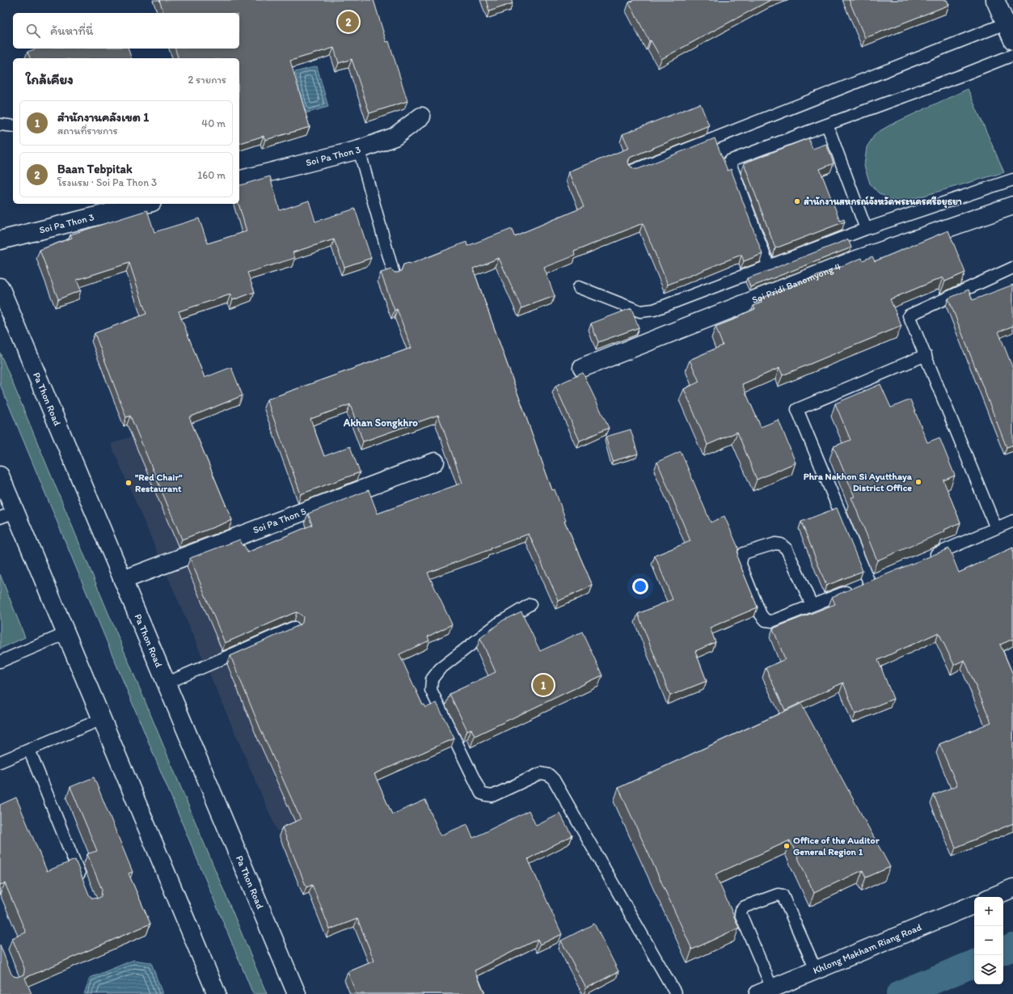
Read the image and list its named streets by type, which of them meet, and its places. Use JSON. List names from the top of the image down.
{
  "streets": {
    "street": [
      "Soi Pa Thon 3",
      "Soi Pridi Banomyong 4",
      "Pa Thon Road",
      "Soi Pa Thon 5",
      "Khlong Makham Riang Road"
    ]
  },
  "crossings": [
    ["Pa Thon Road", "Soi Pa Thon 5"]
  ],
  "districts": ["Akhan Songkhro"],
  "places": [
    "สํานักงานสหกรณ์จังหวัดพระนครศรีอยุธยา",
    "Phra Nakhon Si Ayutthaya District Office",
    "\"Red Chair\" Restaurant",
    "Office of the Auditor General Region 1"
  ],
  "page": {
    "pins": ["2", "1"],
    "search": "ค้นหาที่นี่",
    "heading": ["ใกล้เคียง", "2 รายการ"],
    "list": [
      {
        "mark": "1",
        "name": "สำนักงานคลังเขต 1",
        "note": "สถานที่ราชการ",
        "value": "40 m"
      },
      {
        "mark": "2",
        "name": "Baan Tebpitak",
        "note": "โรงแรม · Soi Pa Thon 3",
        "value": "160 m"
      }
    ],
    "map_buttons": ["+", "−"]
  }
}
